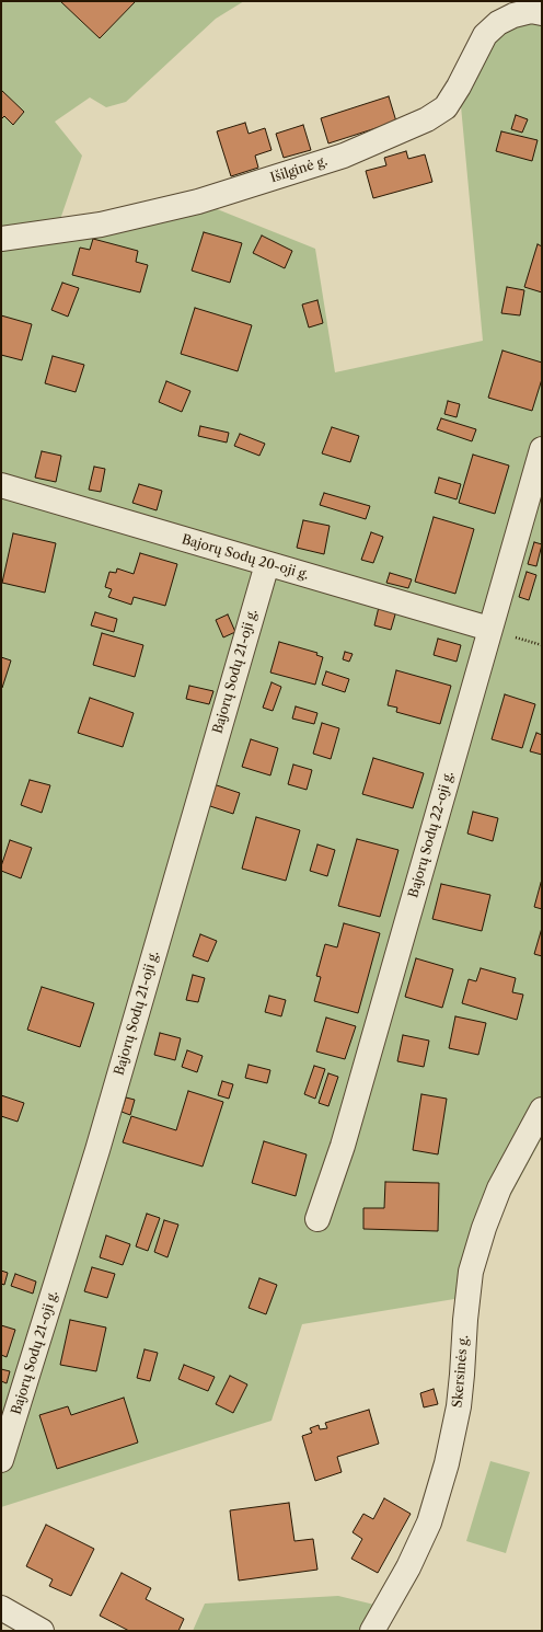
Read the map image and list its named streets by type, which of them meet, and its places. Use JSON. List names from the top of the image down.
{
  "streets": {
    "street": [
      "Išilginė g.",
      "Bajorų Sodų 20-oji g.",
      "Bajorų Sodų 21-oji g.",
      "Bajorų Sodų 22-oji g.",
      "Skersinės g."
    ]
  },
  "crossings": [
    ["Bajorų Sodų 20-oji g.", "Bajorų Sodų 21-oji g."],
    ["Bajorų Sodų 20-oji g.", "Bajorų Sodų 22-oji g."]
  ]
}
